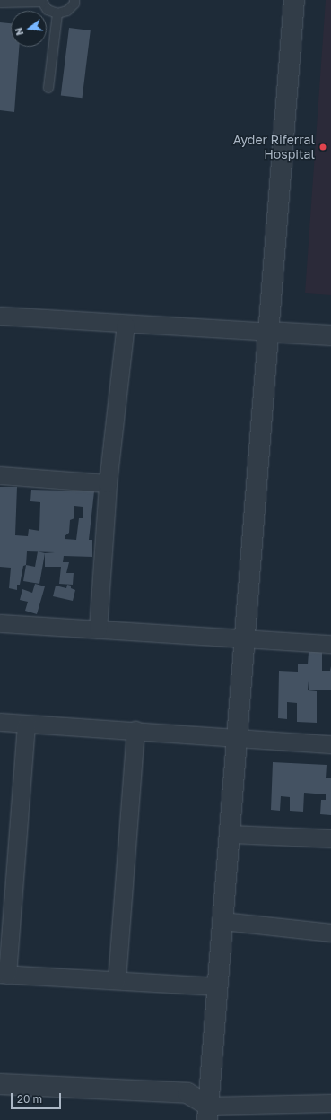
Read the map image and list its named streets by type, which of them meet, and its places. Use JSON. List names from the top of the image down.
{
  "places": ["Ayder Riferral Hospital"],
  "scale_bar": "20 m",
  "north": "left"
}
